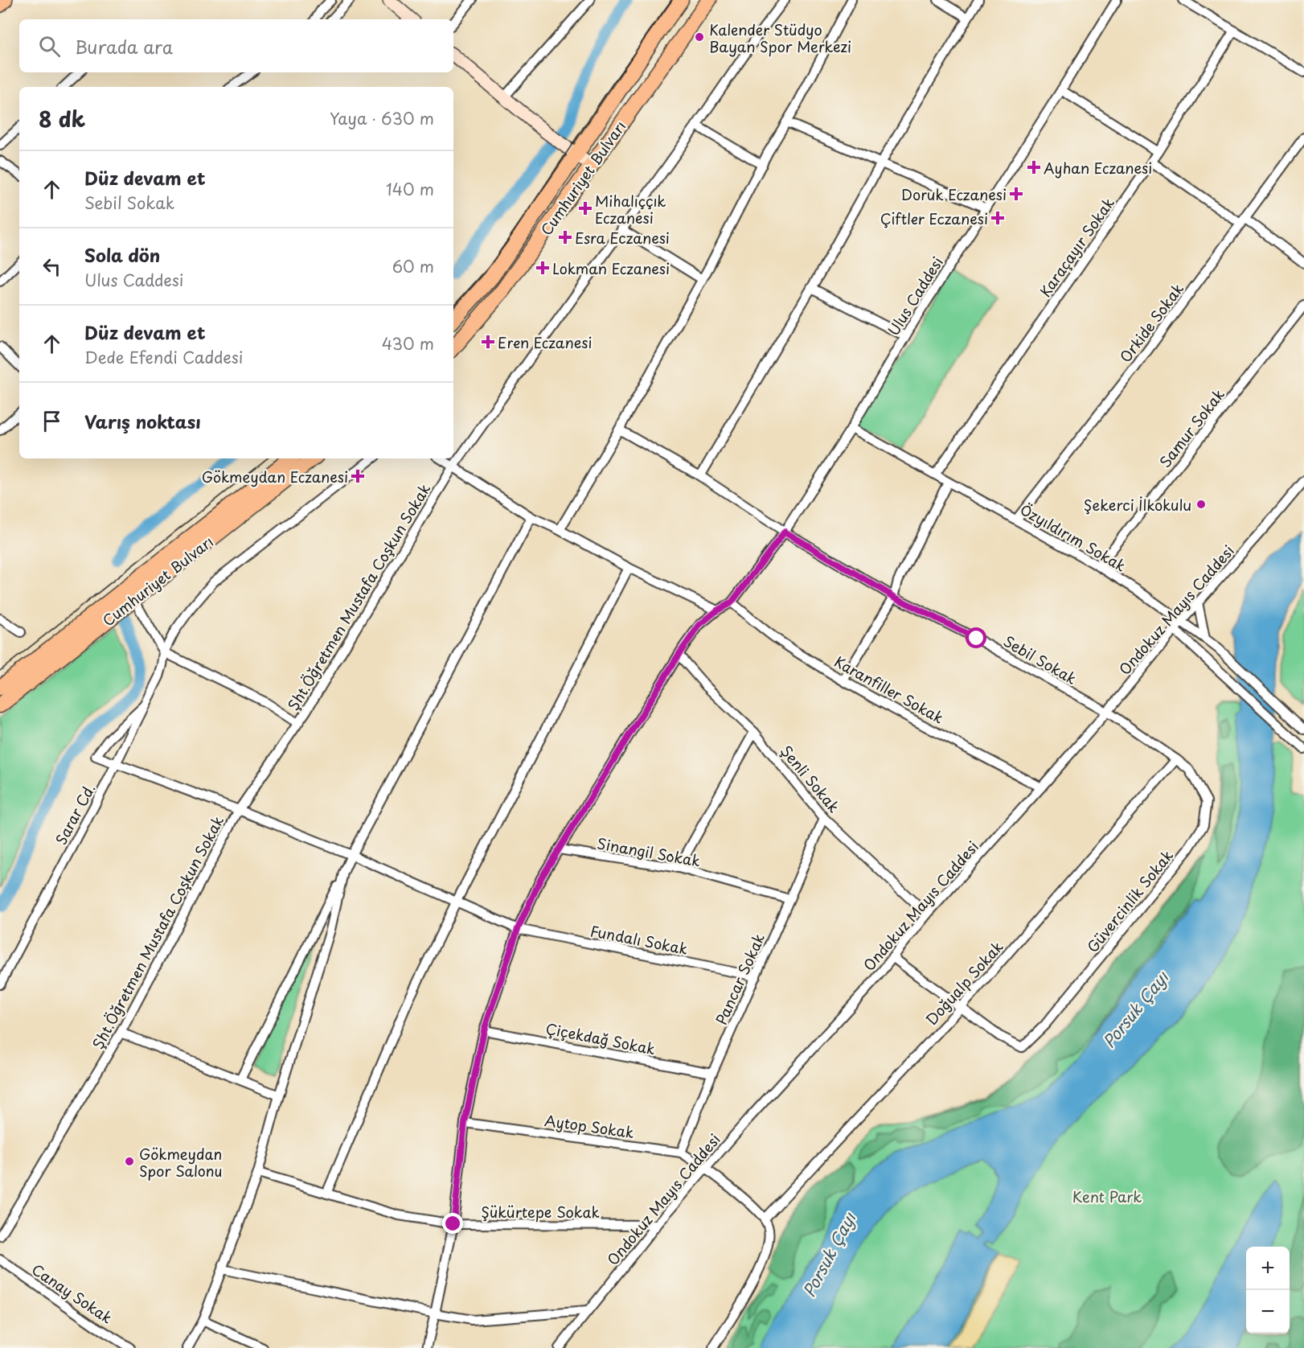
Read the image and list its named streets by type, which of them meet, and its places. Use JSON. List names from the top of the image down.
{
  "streets": {
    "main road": ["Cumhuriyet Bulvarı"],
    "street": [
      "Karaçayır Sokak",
      "Ulus Caddesi",
      "Orkide Sokak",
      "Samur Sokak",
      "Özyıldırım Sokak",
      "Şht.Öğretmen Mustafa Coşkun Sokak",
      "Ondokuz Mayıs Caddesi",
      "Sebil Sokak",
      "Karanfiller Sokak",
      "Şenli Sokak",
      "Sarar Cd.",
      "Sinangil Sokak",
      "Güvercinlik Sokak",
      "Fundalı Sokak",
      "Pancar Sokak",
      "Doğualp Sokak",
      "Çiçekdağ Sokak",
      "Aytop Sokak",
      "Şükürtepe Sokak",
      "Canay Sokak"
    ]
  },
  "crossings": [
    ["Karaçayır Sokak", "Özyıldırım Sokak"],
    ["Ulus Caddesi", "Özyıldırım Sokak"],
    ["Ulus Caddesi", "Sebil Sokak"],
    ["Ulus Caddesi", "Karanfiller Sokak"],
    ["Orkide Sokak", "Özyıldırım Sokak"],
    ["Samur Sokak", "Özyıldırım Sokak"],
    ["Özyıldırım Sokak", "Ondokuz Mayıs Caddesi"],
    ["Şht.Öğretmen Mustafa Coşkun Sokak", "Fundalı Sokak"],
    ["Ondokuz Mayıs Caddesi", "Sebil Sokak"],
    ["Ondokuz Mayıs Caddesi", "Karanfiller Sokak"],
    ["Ondokuz Mayıs Caddesi", "Şenli Sokak"],
    ["Ondokuz Mayıs Caddesi", "Aytop Sokak"],
    ["Ondokuz Mayıs Caddesi", "Şükürtepe Sokak"],
    ["Sebil Sokak", "Güvercinlik Sokak"],
    ["Sebil Sokak", "Doğualp Sokak"],
    ["Şenli Sokak", "Pancar Sokak"],
    ["Sarar Cd.", "Fundalı Sokak"],
    ["Sinangil Sokak", "Pancar Sokak"],
    ["Güvercinlik Sokak", "Doğualp Sokak"],
    ["Fundalı Sokak", "Pancar Sokak"],
    ["Pancar Sokak", "Çiçekdağ Sokak"],
    ["Pancar Sokak", "Aytop Sokak"]
  ],
  "water": ["Porsuk Çayı"],
  "parks": ["Kent Park"],
  "places": {
    "other": ["Kalender Stüdyo Bayan Spor Merkezi", "Şekerci İlkokulu", "Gökmeydan Spor Salonu"],
    "health": [
      "Ayhan Eczanesi",
      "Doruk Eczanesi",
      "Mihalıççık Eczanesi",
      "Çiftler Eczanesi",
      "Esra Eczanesi",
      "Lokman Eczanesi",
      "Eren Eczanesi",
      "Gökmeydan Eczanesi"
    ]
  },
  "page": {
    "search": "Burada ara",
    "heading": ["8 dk", "Yaya · 630 m"],
    "list": [
      ["Düz devam et", "Sebil Sokak", "140 m"],
      ["Sola dön", "Ulus Caddesi", "60 m"],
      ["Düz devam et", "Dede Efendi Caddesi", "430 m"],
      "Varış noktası"
    ],
    "map_buttons": ["+", "−"]
  }
}
